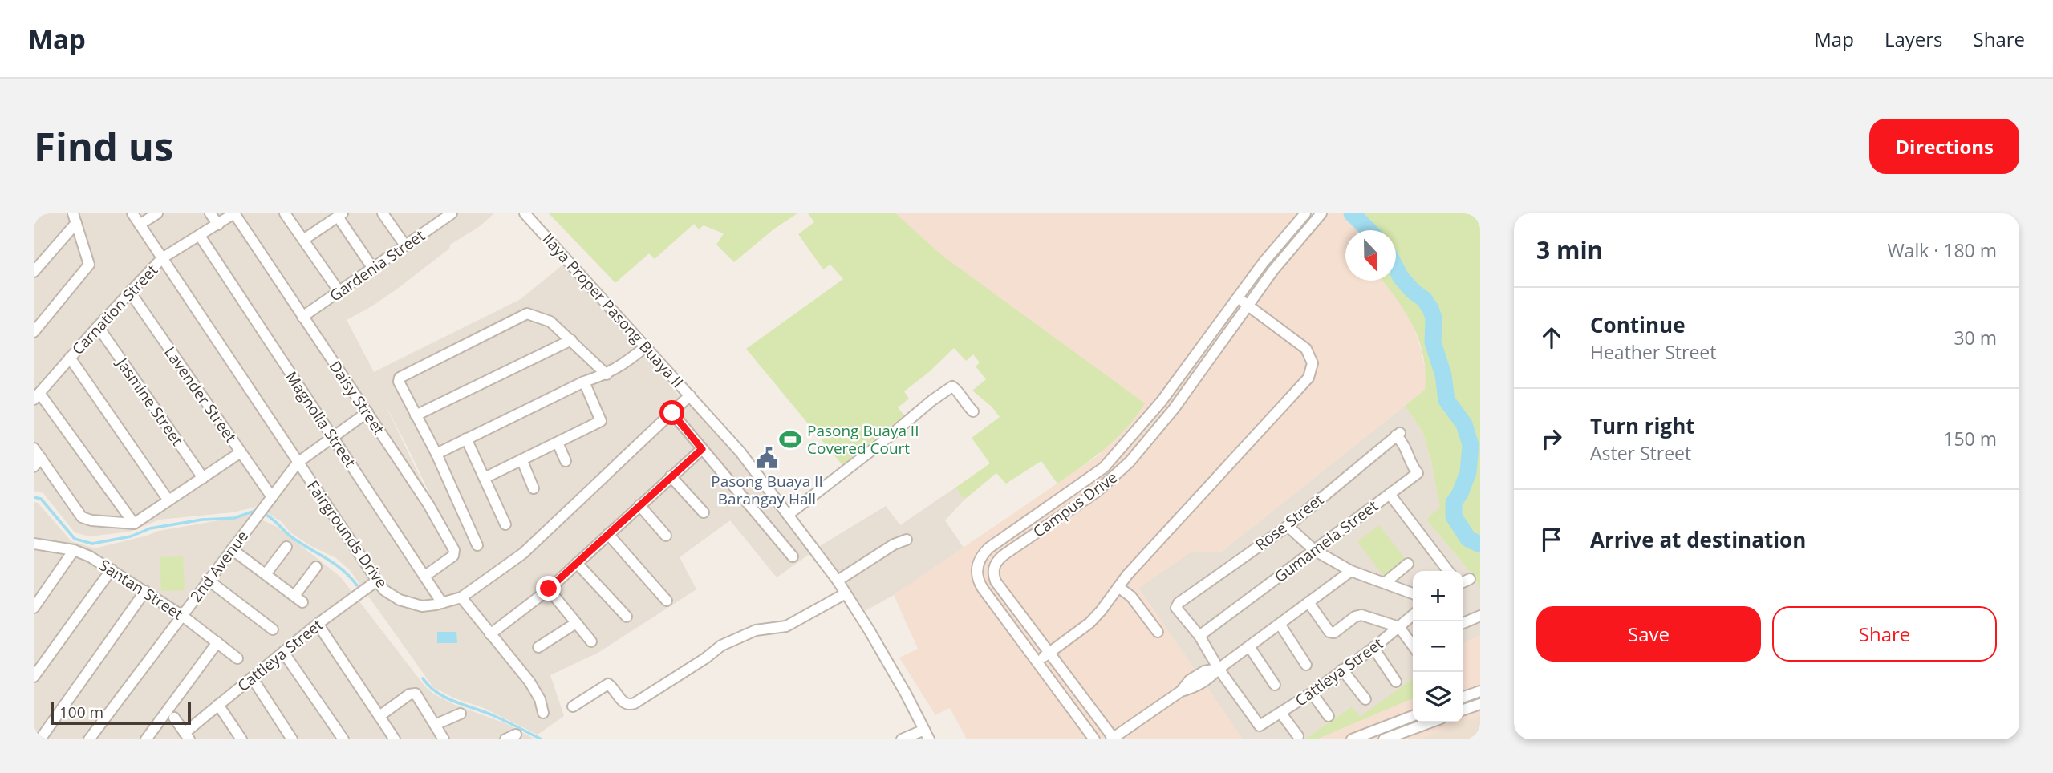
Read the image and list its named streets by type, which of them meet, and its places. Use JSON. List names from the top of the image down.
{
  "streets": {
    "street": [
      "Gardenia Street",
      "Carnation Street",
      "Ilaya Proper Pasong Buaya II",
      "Lavender Street",
      "Daisy Street",
      "Jasmine Street",
      "Magnolia Street",
      "Campus Drive",
      "Rose Street",
      "Fairgrounds Drive",
      "Gumamela Street",
      "2nd Avenue",
      "Santan Street",
      "Cattleya Street"
    ]
  },
  "crossings": [
    ["Gardenia Street", "Daisy Street"],
    ["Carnation Street", "Lavender Street"],
    ["Carnation Street", "Daisy Street"],
    ["Carnation Street", "Jasmine Street"],
    ["Carnation Street", "Magnolia Street"],
    ["Carnation Street", "Fairgrounds Drive"],
    ["Ilaya Proper Pasong Buaya II", "Fairgrounds Drive"],
    ["Lavender Street", "2nd Avenue"],
    ["Daisy Street", "Magnolia Street"],
    ["Daisy Street", "2nd Avenue"],
    ["Magnolia Street", "Fairgrounds Drive"],
    ["Magnolia Street", "2nd Avenue"],
    ["Rose Street", "Gumamela Street"],
    ["Fairgrounds Drive", "2nd Avenue"],
    ["Fairgrounds Drive", "Cattleya Street"],
    ["2nd Avenue", "Santan Street"]
  ],
  "places": {
    "sports": ["Pasong Buaya II Covered Court"],
    "public building": ["Pasong Buaya II Barangay Hall"]
  },
  "scale_bar": "100 m",
  "north": "bottom",
  "page": {
    "header": "Map",
    "nav": ["Map", "Layers", "Share"],
    "buttons": [
      "Directions",
      ["Save", "Share"]
    ],
    "title": "Find us",
    "heading": ["3 min", "Walk · 180 m"],
    "list": [
      ["Continue", "Heather Street", "30 m"],
      ["Turn right", "Aster Street", "150 m"],
      "Arrive at destination"
    ],
    "map_buttons": ["+", "−"],
    "scale": "100 m"
  }
}
